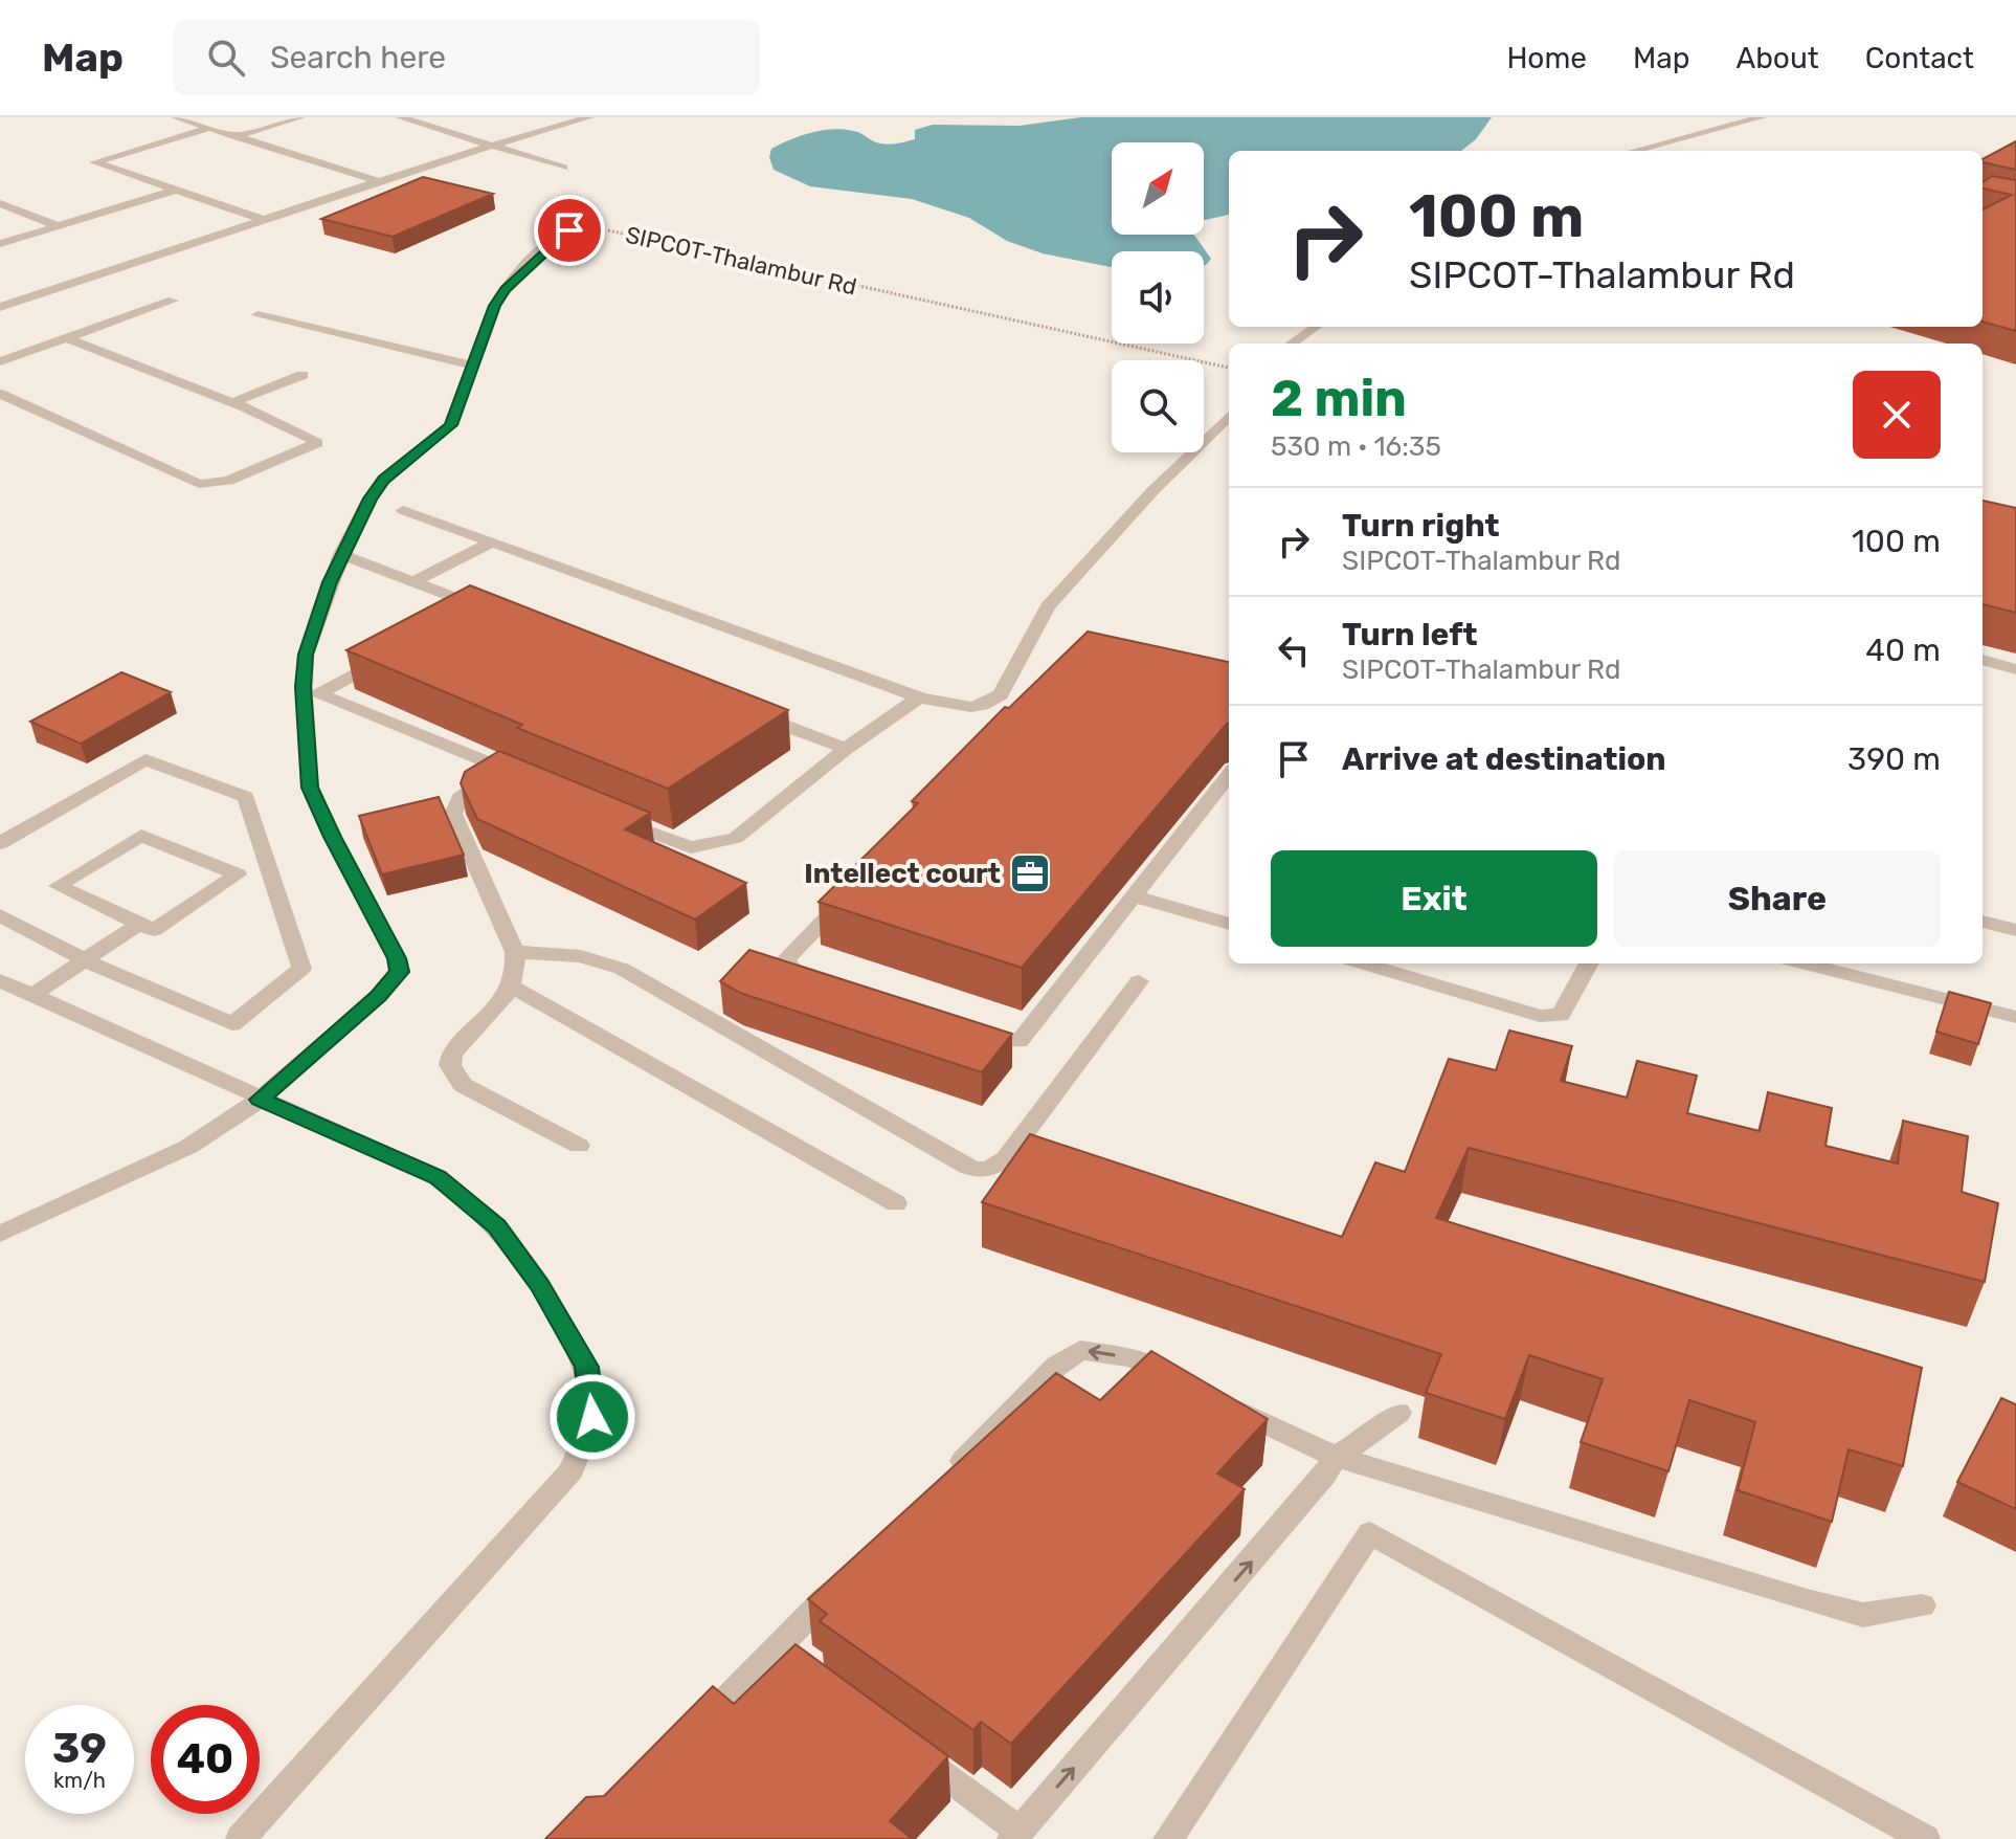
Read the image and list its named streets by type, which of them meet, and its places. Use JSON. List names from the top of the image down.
{
  "streets": {
    "street": ["SIPCOT-Thalambur Rd"]
  },
  "places": {
    "office": ["Intellect court"]
  },
  "north": "top right",
  "page": {
    "header": "Map",
    "search": "Search here",
    "nav": [
      "Home",
      "Map",
      "About",
      "Contact"
    ],
    "turn": ["100 m", "SIPCOT-Thalambur Rd"],
    "heading": ["2 min", "530 m · 16:35"],
    "list": [
      {
        "name": "Turn right",
        "note": "SIPCOT-Thalambur Rd",
        "value": "100 m"
      },
      {
        "name": "Turn left",
        "note": "SIPCOT-Thalambur Rd",
        "value": "40 m"
      },
      {
        "name": "Arrive at destination",
        "value": "390 m"
      }
    ],
    "buttons": ["Exit", "Share"],
    "speed": "39 km/h",
    "limit": "40"
  }
}
